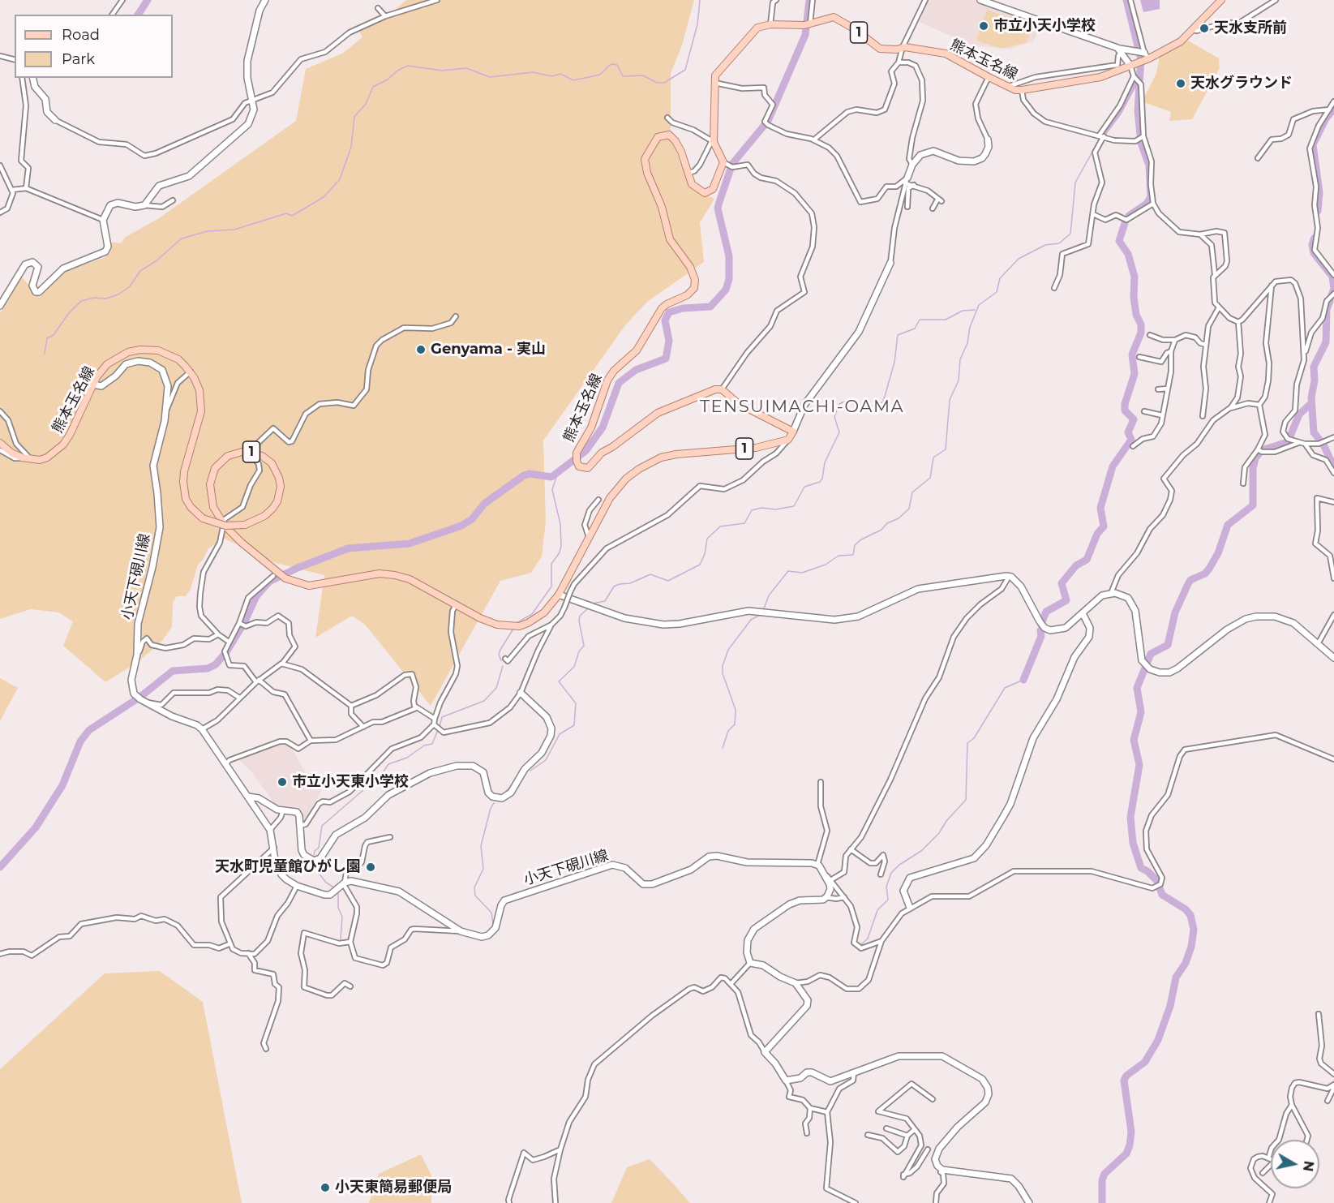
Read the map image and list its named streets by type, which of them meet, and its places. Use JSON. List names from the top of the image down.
{
  "streets": {
    "main road": ["1", "熊本玉名線"],
    "street": ["小天下硯川線"]
  },
  "crossings": [
    ["熊本玉名線", "小天下硯川線"]
  ],
  "districts": ["TENSUIMACHI-OAMA"],
  "places": [
    "市立小天小学校",
    "天水支所前",
    "天水グラウンド",
    "Genyama - 実山",
    "市立小天東小学校",
    "天水町児童館ひがし園",
    "小天東簡易郵便局"
  ],
  "legend": ["Road", "Park"],
  "north": "right"
}
